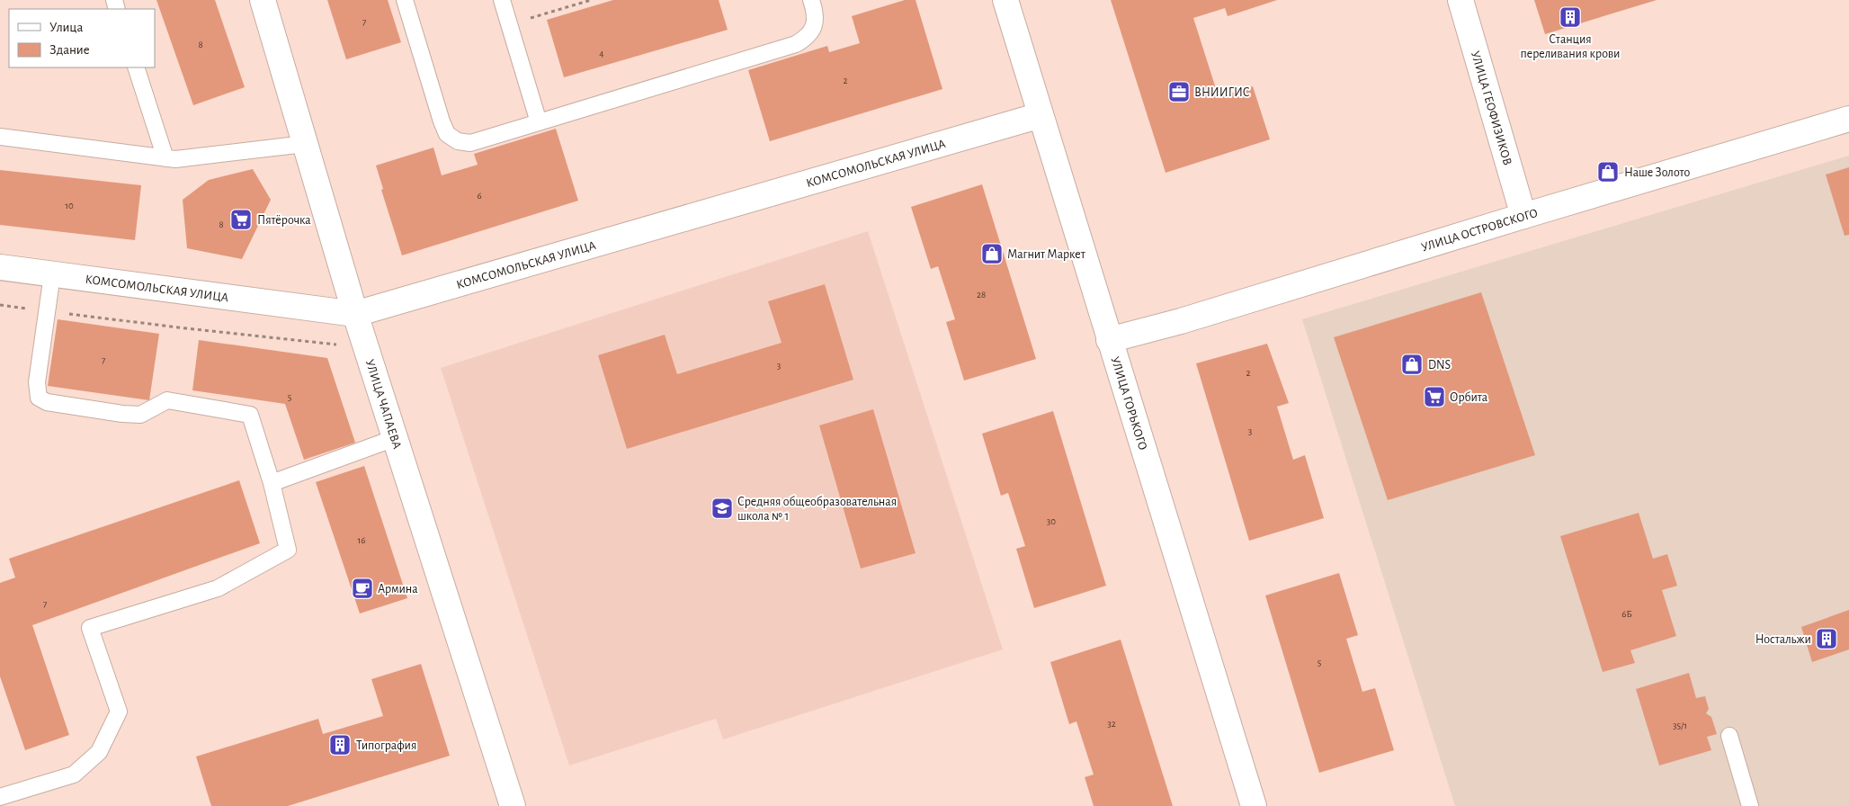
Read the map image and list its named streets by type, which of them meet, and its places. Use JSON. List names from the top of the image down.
{
  "streets": {
    "street": [
      "УЛИЦА ГЕОФИЗИКОВ",
      "КОМСОМОЛЬСКАЯ УЛИЦА",
      "УЛИЦА ОСТРОВСКОГО",
      "УЛИЦА ГОРЬКОГО",
      "УЛИЦА ЧАПАЕВА"
    ]
  },
  "crossings": [
    ["УЛИЦА ГЕОФИЗИКОВ", "УЛИЦА ОСТРОВСКОГО"],
    ["КОМСОМОЛЬСКАЯ УЛИЦА", "УЛИЦА ГОРЬКОГО"],
    ["КОМСОМОЛЬСКАЯ УЛИЦА", "УЛИЦА ЧАПАЕВА"],
    ["УЛИЦА ОСТРОВСКОГО", "УЛИЦА ГОРЬКОГО"]
  ],
  "places": {
    "building": ["Станция переливания крови", "Ностальжи", "Типография"],
    "office": ["ВНИИГИС"],
    "shop": ["Наше Золото", "Магнит Маркет", "DNS"],
    "supermarket": ["Пятёрочка", "Орбита"],
    "school or university": ["Средняя общеобразовательная школа № 1"],
    "cafe": ["Армина"]
  },
  "house_numbers": [
    "7",
    "8",
    "4",
    "2",
    "6",
    "10",
    "8",
    "28",
    "7",
    "3",
    "2",
    "5",
    "3",
    "30",
    "16",
    "7",
    "6Б",
    "5",
    "32",
    "35/1"
  ],
  "legend": ["Улица", "Здание"]
}
